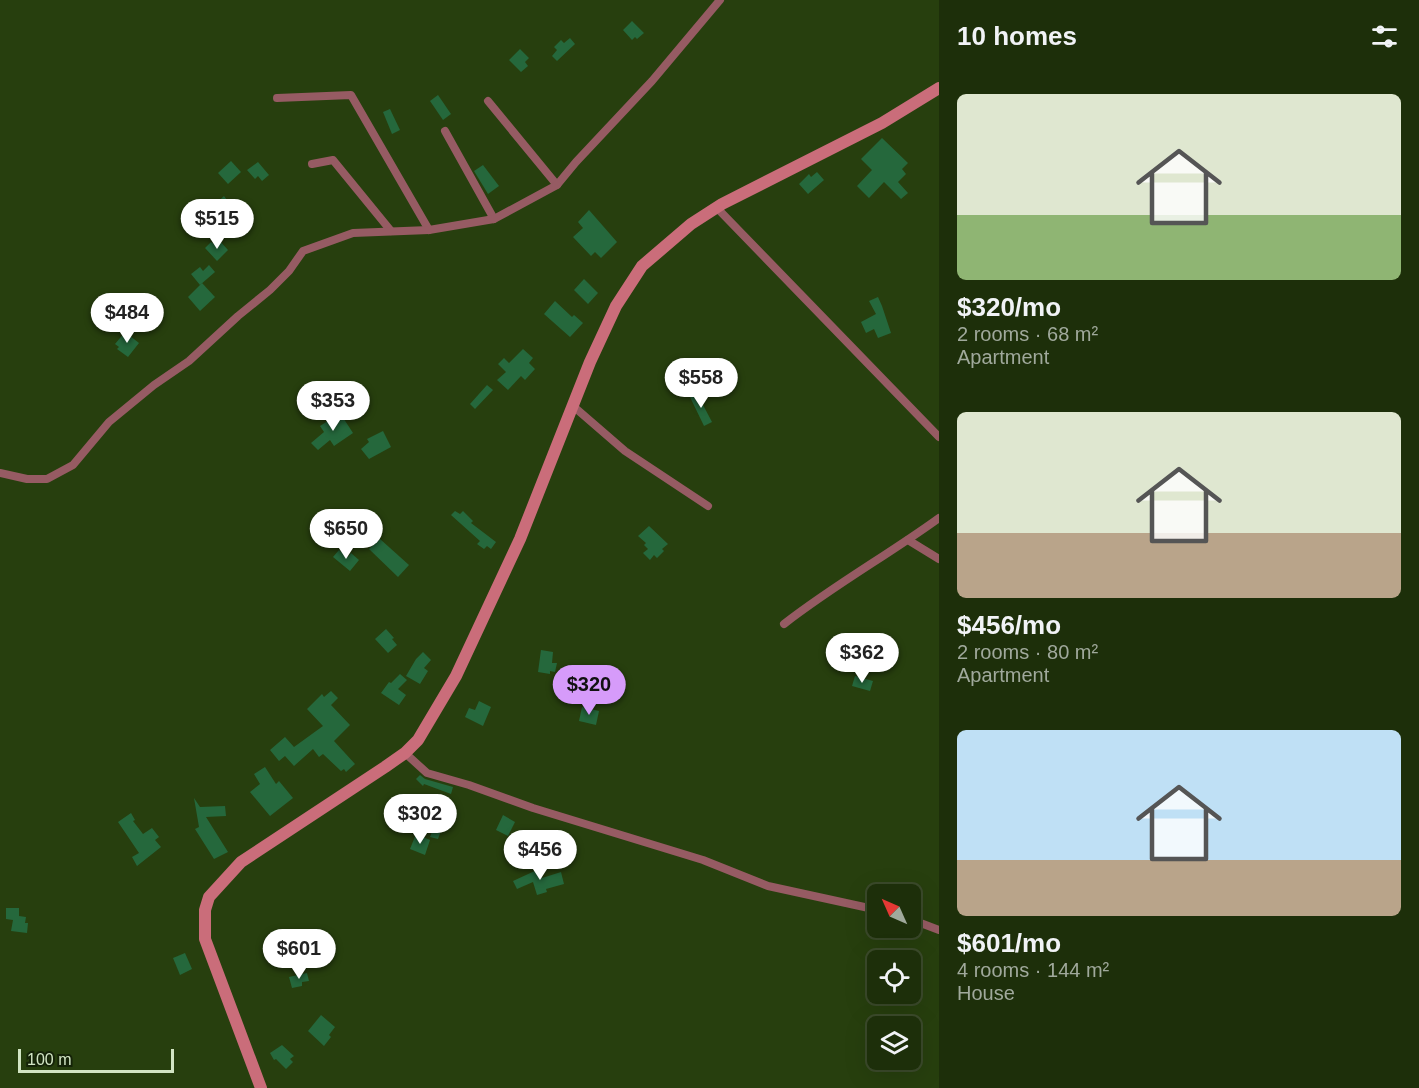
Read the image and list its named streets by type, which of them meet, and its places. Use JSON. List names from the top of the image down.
{
  "scale_bar": "100 m",
  "north": "top left",
  "page": {
    "heading": "10 homes",
    "list": [
      {
        "name": "$320/mo",
        "note": "2 rooms · 68 m² · Apartment"
      },
      {
        "name": "$456/mo",
        "note": "2 rooms · 80 m² · Apartment"
      },
      {
        "name": "$601/mo",
        "note": "4 rooms · 144 m² · House"
      }
    ],
    "price": [
      "$515",
      "$484",
      "$558",
      "$353",
      "$650",
      "$362",
      "$320",
      "$302",
      "$456",
      "$601"
    ],
    "scale": "100 m"
  }
}
